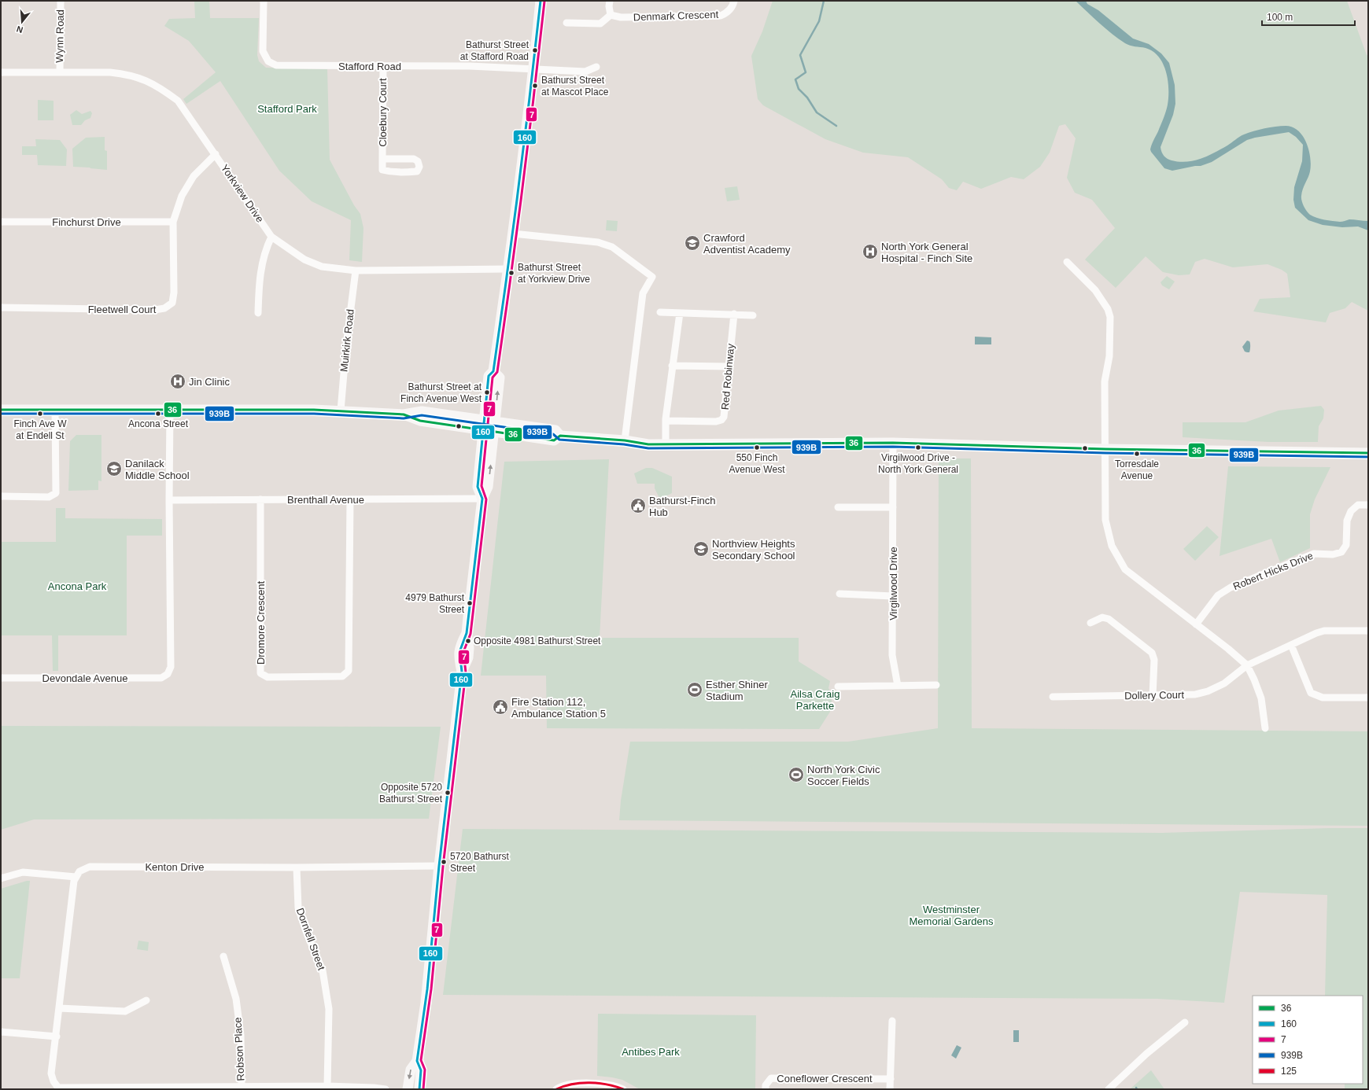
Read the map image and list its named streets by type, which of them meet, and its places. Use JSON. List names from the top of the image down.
{
  "streets": {
    "street": [
      "Denmark Crescent",
      "Wynn Road",
      "Stafford Road",
      "Cloebury Court",
      "Yorkview Drive",
      "Finchurst Drive",
      "Fleetwell Court",
      "Muirkirk Road",
      "Red Robinway",
      "Brenthall Avenue",
      "Robert Hicks Drive",
      "Virgilwood Drive",
      "Dromore Crescent",
      "Devondale Avenue",
      "Dollery Court",
      "Kenton Drive",
      "Dornfell Street",
      "Robson Place",
      "Coneflower Crescent"
    ]
  },
  "crossings": [
    ["Wynn Road", "Yorkview Drive"],
    ["Stafford Road", "Cloebury Court"],
    ["Yorkview Drive", "Fleetwell Court"],
    ["Yorkview Drive", "Muirkirk Road"],
    ["Finchurst Drive", "Fleetwell Court"],
    ["Brenthall Avenue", "Dromore Crescent"],
    ["Brenthall Avenue", "Devondale Avenue"],
    ["Kenton Drive", "Dornfell Street"]
  ],
  "parks": [
    "Stafford Park",
    "Ancona Park",
    "Ailsa Craig Parkette",
    "Westminster Memorial Gardens",
    "Antibes Park"
  ],
  "places": {
    "other": [
      "Bathurst Street at Stafford Road",
      "Bathurst Street at Mascot Place",
      "Bathurst Street at Yorkview Drive",
      "Bathurst Street at Finch Avenue West",
      "Finch Ave W at Endell St",
      "Ancona Street",
      "550 Finch Avenue West",
      "Virgilwood Drive - North York General",
      "Torresdale Avenue",
      "4979 Bathurst Street",
      "Opposite 4981 Bathurst Street",
      "Opposite 5720 Bathurst Street",
      "5720 Bathurst Street"
    ],
    "school or university": ["Crawford Adventist Academy", "Danilack Middle School", "Northview Heights Secondary School"],
    "hospital": ["North York General Hospital - Finch Site", "Jin Clinic"],
    "public building": ["Bathurst-Finch Hub", "Fire Station 112, Ambulance Station 5"],
    "sports": ["Esther Shiner Stadium", "North York Civic Soccer Fields"]
  },
  "lines": [
    "transit line 160",
    "transit line 7",
    "transit line 36",
    "transit line 939B",
    "transit line 125"
  ],
  "legend": [
    "36",
    "160",
    "7",
    "939B",
    "125"
  ],
  "scale_bar": "100 m",
  "north": "bottom"
}
